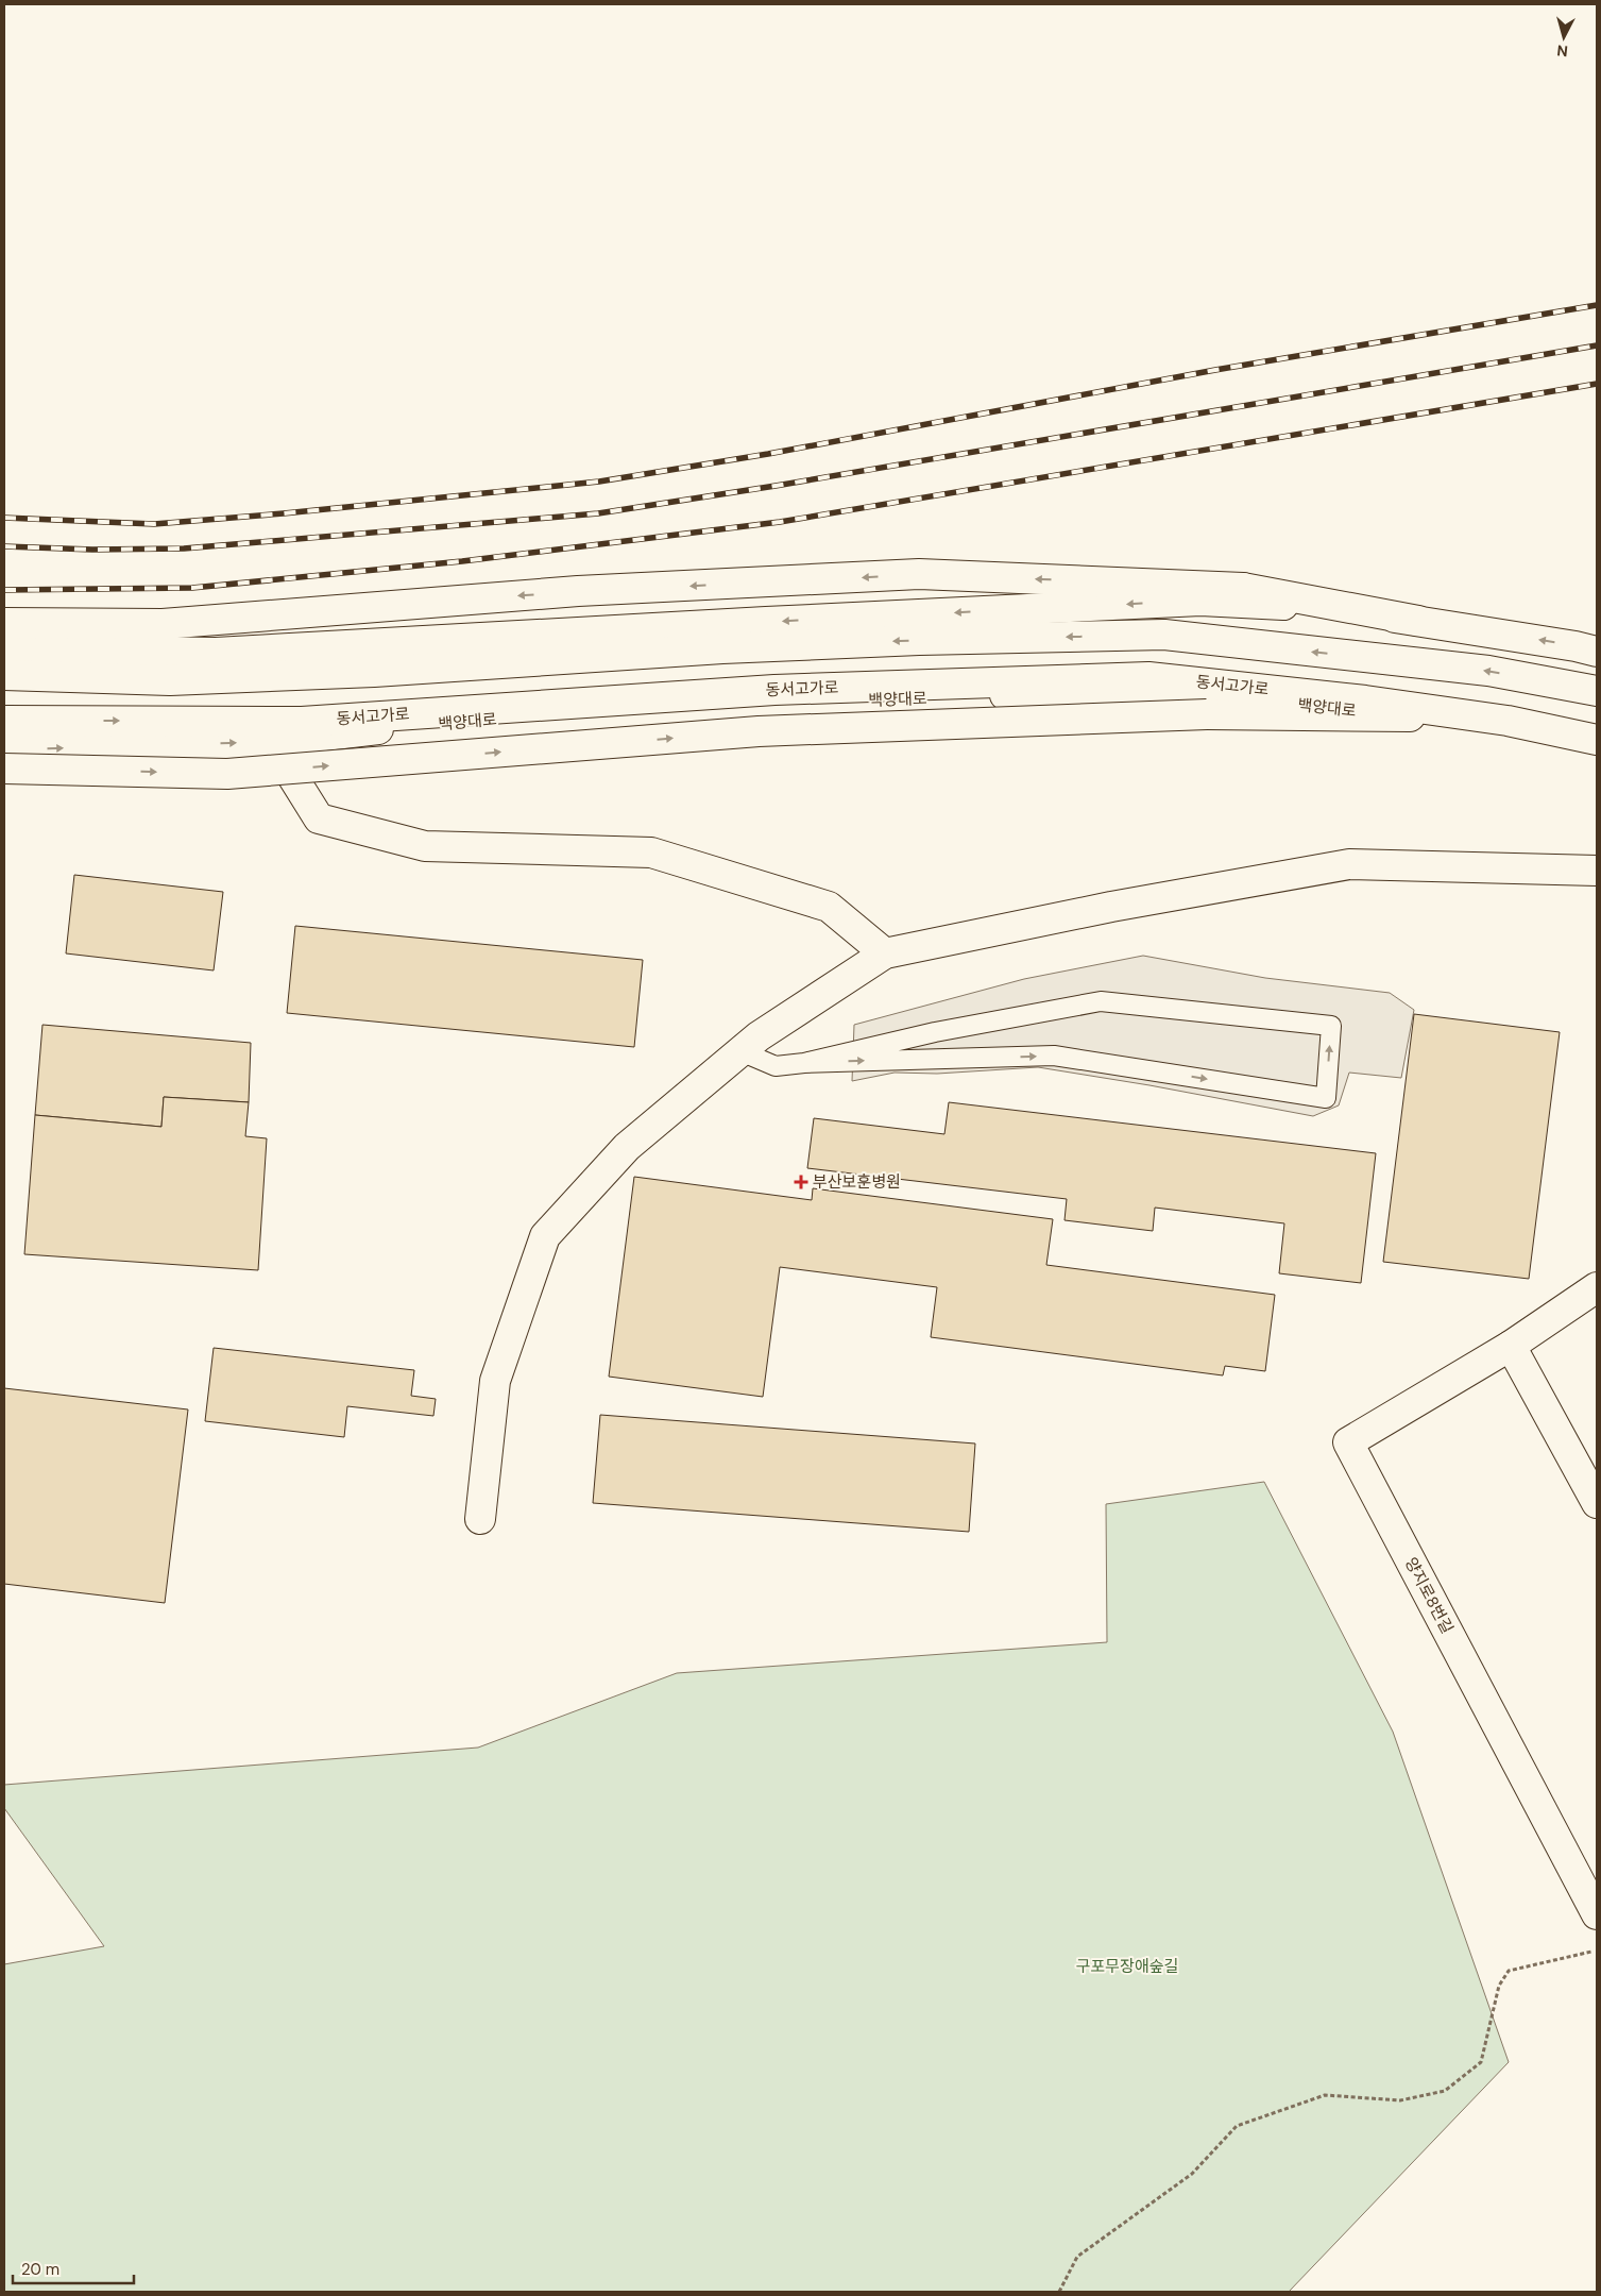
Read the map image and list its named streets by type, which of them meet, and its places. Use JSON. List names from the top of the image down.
{
  "streets": {
    "main road": ["동서고가로", "백양대로", "양지로8번길"]
  },
  "parks": ["구포무장애숲길"],
  "places": {
    "health": ["부산보훈병원"]
  },
  "scale_bar": "20 m",
  "north": "bottom"
}
